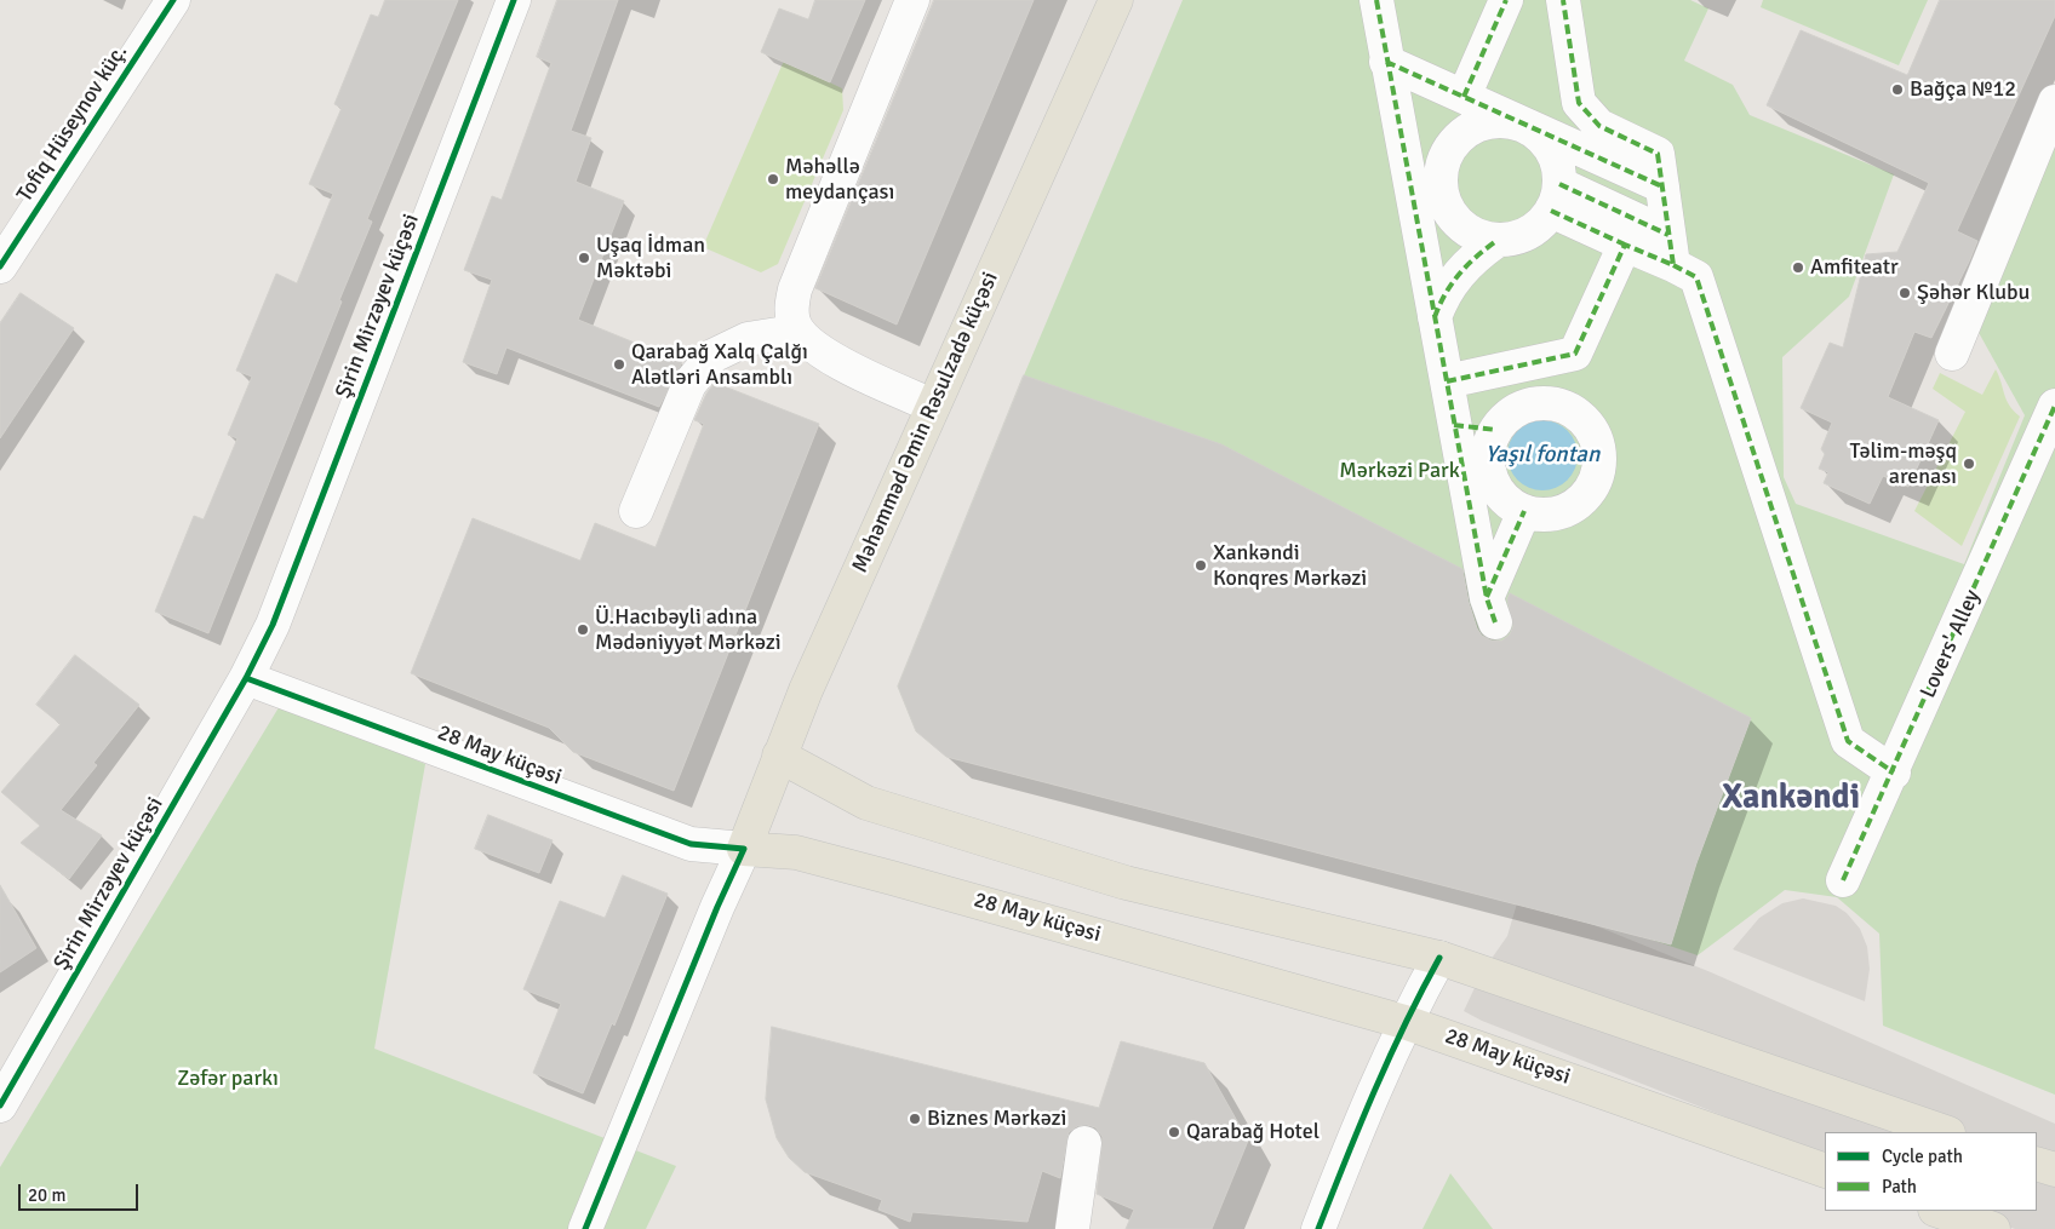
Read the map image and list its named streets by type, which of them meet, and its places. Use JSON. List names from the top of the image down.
{
  "streets": {
    "main road": ["Məhəmməd Əmin Rəsulzadə küçəsi", "28 May küçəsi"],
    "street": ["Tofiq Hüseynov küç.", "Şirin Mirzəyev küçəsi", "Lovers' Alley"]
  },
  "crossings": [
    ["Şirin Mirzəyev küçəsi", "28 May küçəsi"],
    ["Məhəmməd Əmin Rəsulzadə küçəsi", "28 May küçəsi"]
  ],
  "districts": ["Xankəndi"],
  "water": ["Yaşıl fontan"],
  "parks": ["Mərkəzi Park", "Zəfər parkı"],
  "places": [
    "Bağça №12",
    "Məhəllə meydançası",
    "Uşaq İdman Məktəbi",
    "Amfiteatr",
    "Şəhər Klubu",
    "Qarabağ Xalq Çalğı Alətləri Ansamblı",
    "Təlim-məşq arenası",
    "Xankəndi Konqres Mərkəzi",
    "Ü.Hacıbəyli adına Mədəniyyət Mərkəzi",
    "Biznes Mərkəzi",
    "Qarabağ Hotel"
  ],
  "legend": ["Cycle path", "Path"],
  "scale_bar": "20 m"
}
